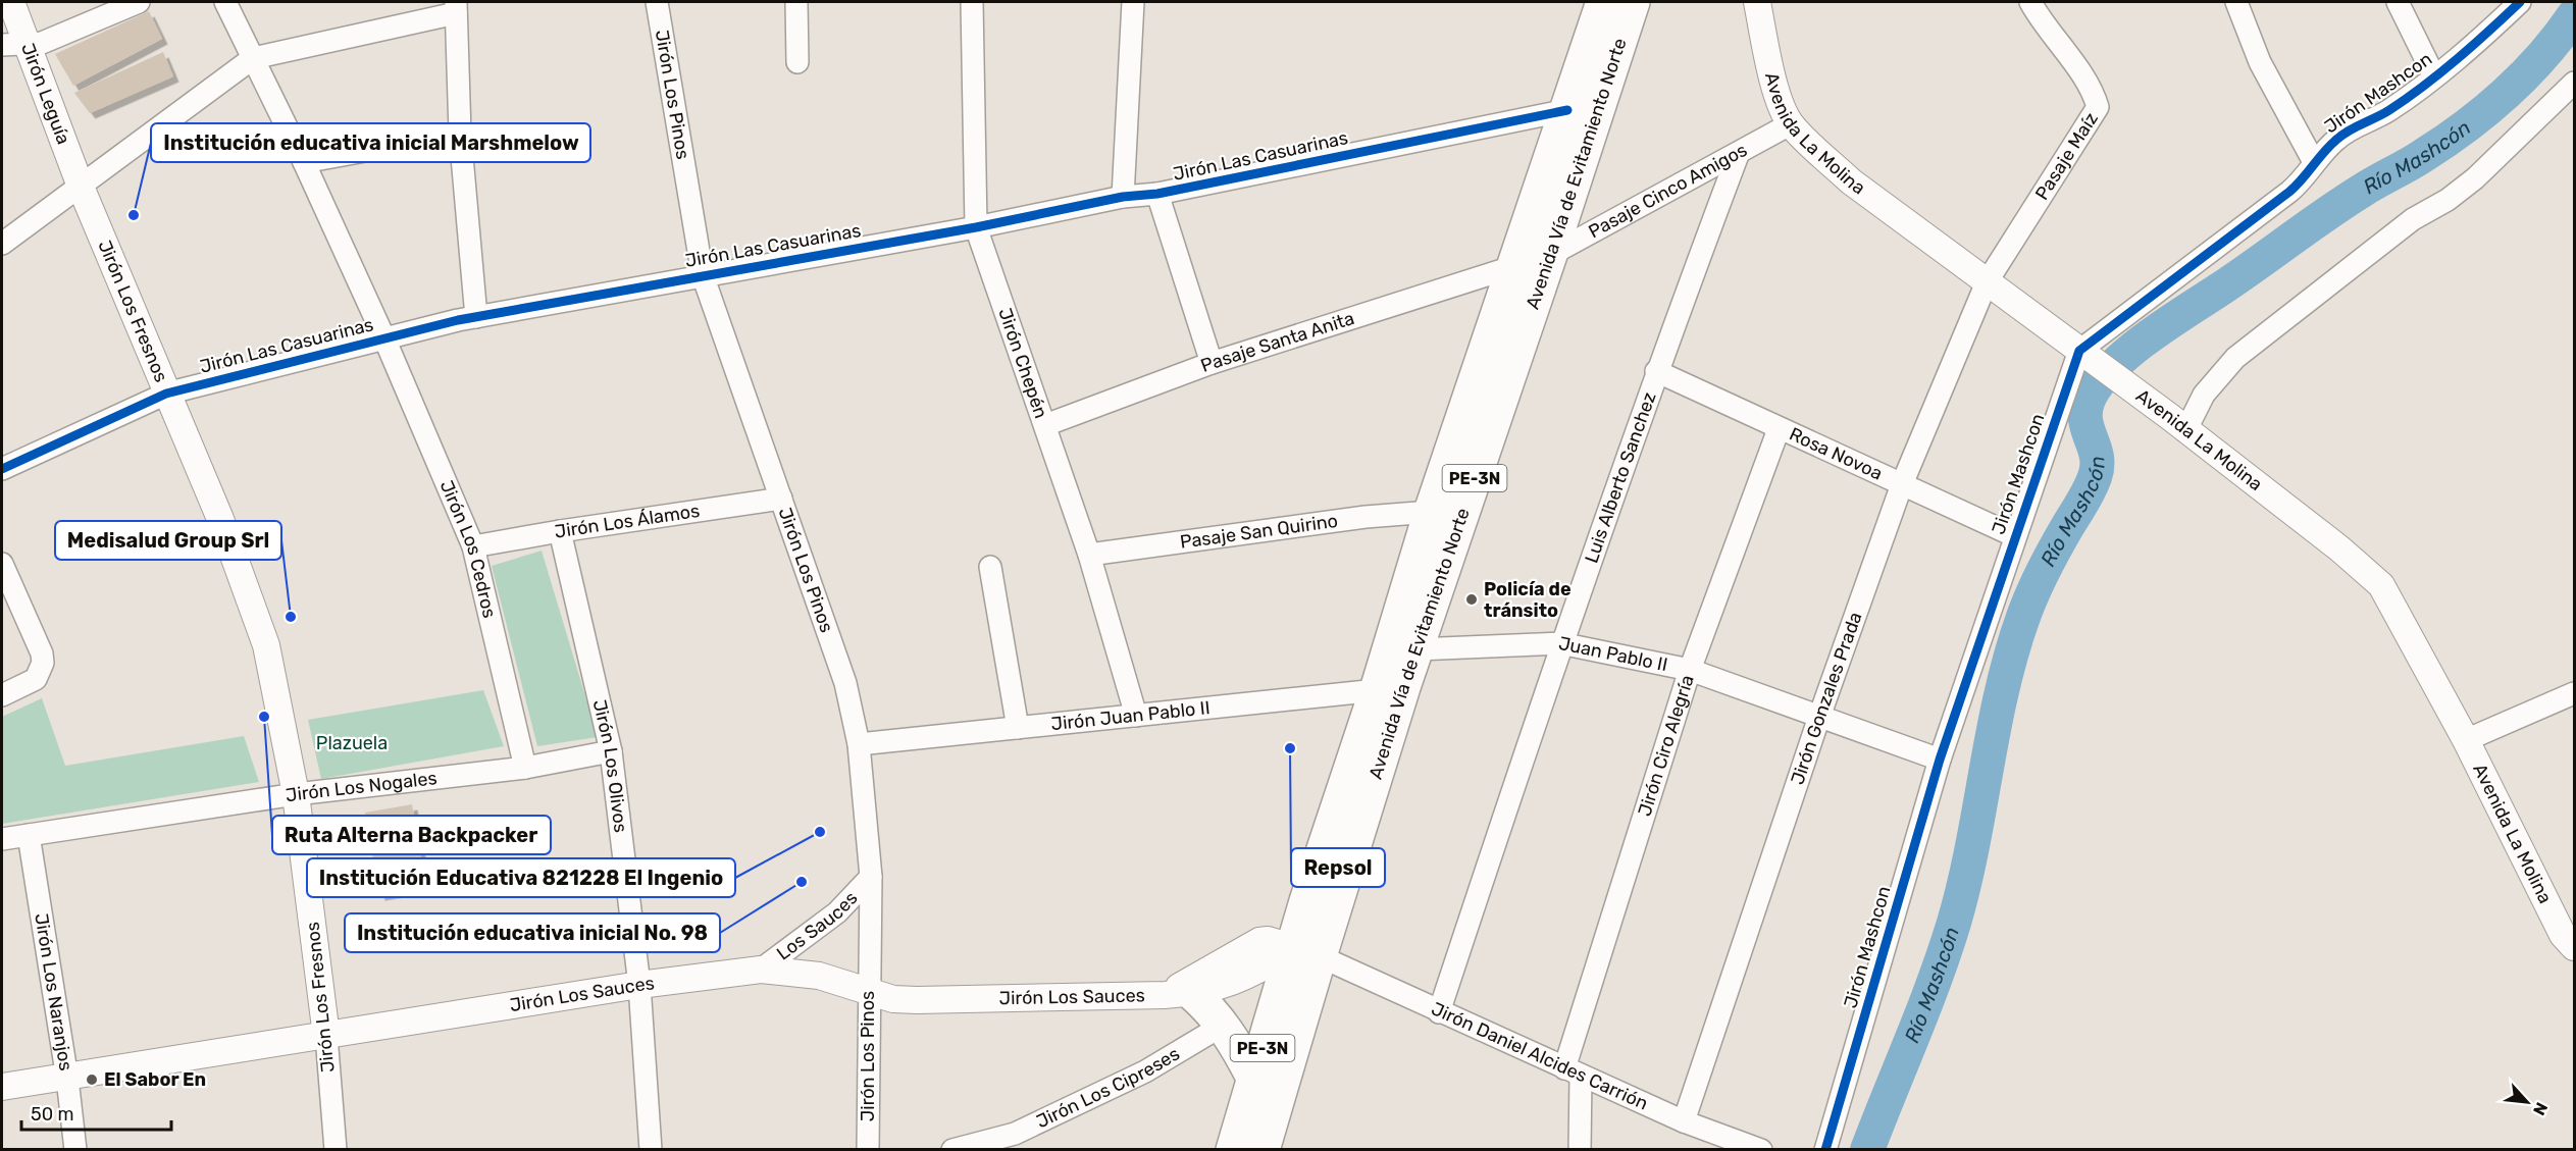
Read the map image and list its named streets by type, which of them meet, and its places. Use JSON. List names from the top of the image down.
{
  "streets": {
    "highway": ["Avenida Vía de Evitamiento Norte", "PE-3N"],
    "street": [
      "Jirón Mashcon",
      "Jirón Los Pinos",
      "Jirón Leguía",
      "Avenida La Molina",
      "Jirón Las Casuarinas",
      "Pasaje Maíz",
      "Pasaje Cinco Amigos",
      "Jirón Los Fresnos",
      "Pasaje Santa Anita",
      "Jirón Chepén",
      "Rosa Novoa",
      "Luis Alberto Sanchez",
      "Jirón Los Álamos",
      "Pasaje San Quirino",
      "Jirón Los Cedros",
      "Juan Pablo II",
      "Jirón Gonzales Prada",
      "Jirón Juan Pablo II",
      "Jirón Ciro Alegría",
      "Jirón Los Olivos",
      "Jirón Los Nogales",
      "Los Sauces",
      "Jirón Los Naranjos",
      "Jirón Los Sauces",
      "Jirón Daniel Alcides Carrión",
      "Jirón Los Cipreses"
    ]
  },
  "crossings": [
    ["Jirón Mashcon", "Avenida La Molina"],
    ["Jirón Mashcon", "Rosa Novoa"],
    ["Jirón Mashcon", "Juan Pablo II"],
    ["Jirón Los Pinos", "Jirón Las Casuarinas"],
    ["Jirón Los Pinos", "Jirón Los Álamos"],
    ["Jirón Los Pinos", "Jirón Juan Pablo II"],
    ["Jirón Los Pinos", "Los Sauces"],
    ["Jirón Los Pinos", "Jirón Los Sauces"],
    ["Jirón Leguía", "Jirón Los Fresnos"],
    ["Avenida La Molina", "Pasaje Maíz"],
    ["Avenida La Molina", "Pasaje Cinco Amigos"],
    ["Avenida La Molina", "Jirón Gonzales Prada"],
    ["Jirón Las Casuarinas", "Avenida Vía de Evitamiento Norte"],
    ["Jirón Las Casuarinas", "Jirón Los Fresnos"],
    ["Jirón Las Casuarinas", "Jirón Chepén"],
    ["Jirón Las Casuarinas", "Jirón Los Cedros"],
    ["Pasaje Maíz", "Jirón Gonzales Prada"],
    ["Avenida Vía de Evitamiento Norte", "Pasaje Cinco Amigos"],
    ["Avenida Vía de Evitamiento Norte", "Pasaje Santa Anita"],
    ["Avenida Vía de Evitamiento Norte", "Pasaje San Quirino"],
    ["Avenida Vía de Evitamiento Norte", "Juan Pablo II"],
    ["Avenida Vía de Evitamiento Norte", "Jirón Juan Pablo II"],
    ["Avenida Vía de Evitamiento Norte", "Jirón Los Sauces"],
    ["Avenida Vía de Evitamiento Norte", "Jirón Daniel Alcides Carrión"],
    ["Pasaje Cinco Amigos", "Pasaje Santa Anita"],
    ["Pasaje Cinco Amigos", "Luis Alberto Sanchez"],
    ["Jirón Los Fresnos", "Jirón Los Nogales"],
    ["Jirón Los Fresnos", "Jirón Los Sauces"],
    ["Pasaje Santa Anita", "Jirón Chepén"],
    ["Jirón Chepén", "Pasaje San Quirino"],
    ["Jirón Chepén", "Jirón Juan Pablo II"],
    ["Rosa Novoa", "Luis Alberto Sanchez"],
    ["Rosa Novoa", "Jirón Gonzales Prada"],
    ["Rosa Novoa", "Jirón Ciro Alegría"],
    ["Luis Alberto Sanchez", "Juan Pablo II"],
    ["Luis Alberto Sanchez", "Jirón Daniel Alcides Carrión"],
    ["Jirón Los Álamos", "Jirón Los Cedros"],
    ["Jirón Los Álamos", "Jirón Los Olivos"],
    ["Jirón Los Cedros", "Jirón Los Nogales"],
    ["Juan Pablo II", "Jirón Gonzales Prada"],
    ["Juan Pablo II", "Jirón Ciro Alegría"],
    ["Jirón Gonzales Prada", "Jirón Daniel Alcides Carrión"],
    ["Jirón Ciro Alegría", "Jirón Daniel Alcides Carrión"],
    ["Jirón Los Olivos", "Jirón Los Nogales"],
    ["Jirón Los Olivos", "Jirón Los Sauces"],
    ["Jirón Los Nogales", "Jirón Los Naranjos"],
    ["Los Sauces", "Jirón Los Sauces"],
    ["Jirón Los Naranjos", "Jirón Los Sauces"],
    ["Jirón Los Sauces", "Jirón Daniel Alcides Carrión"]
  ],
  "water": ["Río Mashcón"],
  "parks": ["Plazuela"],
  "places": [
    "Institución educativa inicial Marshmelow",
    "Policía de tránsito",
    "Medisalud Group Srl",
    "Ruta Alterna Backpacker",
    "Repsol",
    "Institución Educativa 821228 El Ingenio",
    "Institución educativa inicial No. 98",
    "El Sabor En"
  ],
  "scale_bar": "50 m",
  "north": "bottom right"
}
